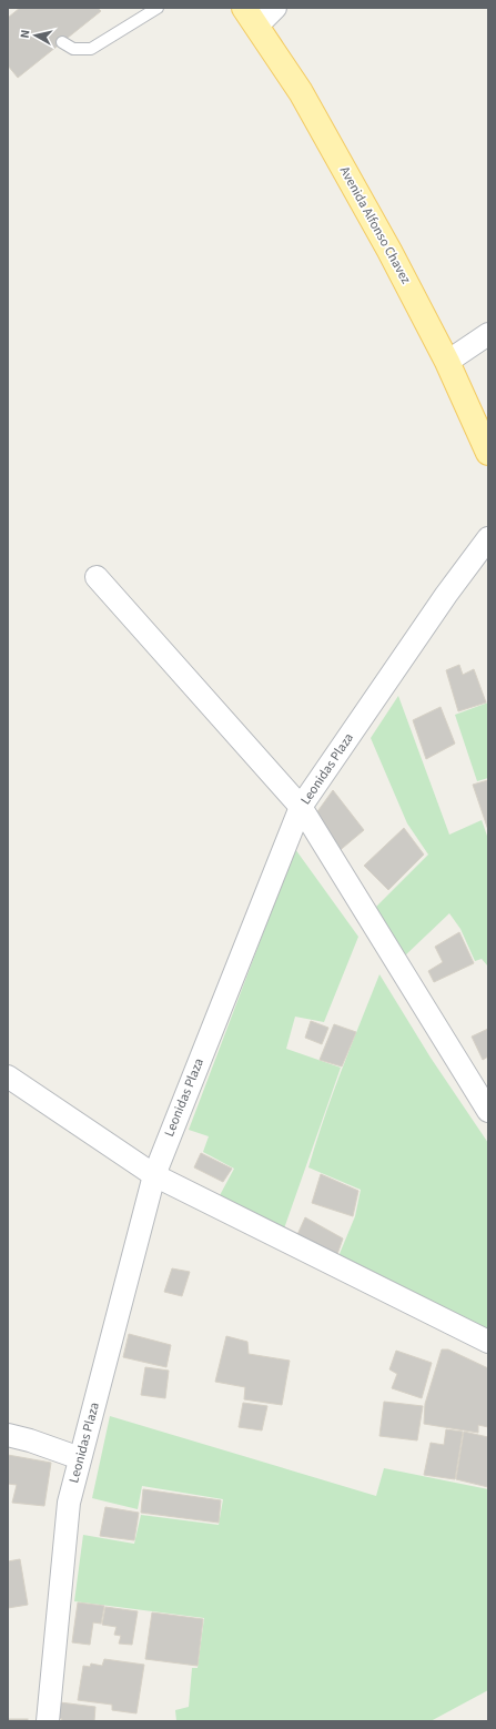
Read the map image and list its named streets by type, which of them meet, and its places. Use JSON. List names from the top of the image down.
{
  "streets": {
    "main road": ["Avenida Alfonso Chavez"],
    "street": ["Leonidas Plaza"]
  },
  "north": "left"
}
